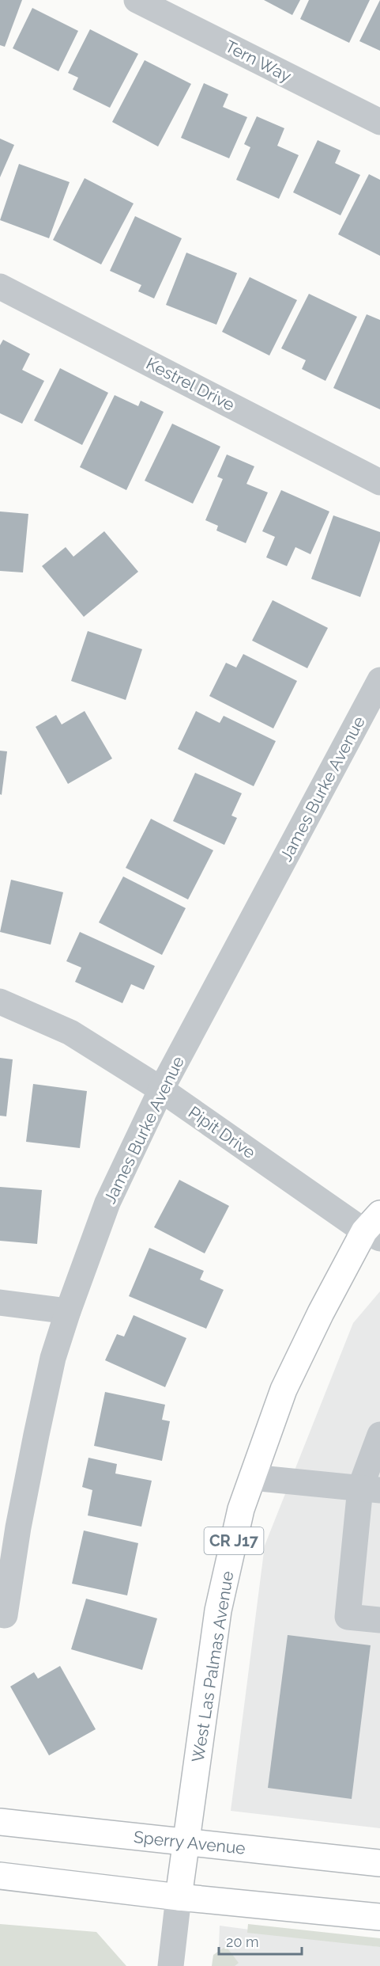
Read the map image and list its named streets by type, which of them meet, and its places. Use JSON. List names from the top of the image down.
{
  "streets": {
    "main road": ["CR J17", "West Las Palmas Avenue", "Sperry Avenue"],
    "street": [
      "Tern Way",
      "Kestrel Drive",
      "James Burke Avenue",
      "Pipit Drive"
    ]
  },
  "crossings": [
    ["James Burke Avenue", "Pipit Drive"],
    ["Pipit Drive", "West Las Palmas Avenue"],
    ["West Las Palmas Avenue", "Sperry Avenue"]
  ],
  "scale_bar": "20 m"
}
